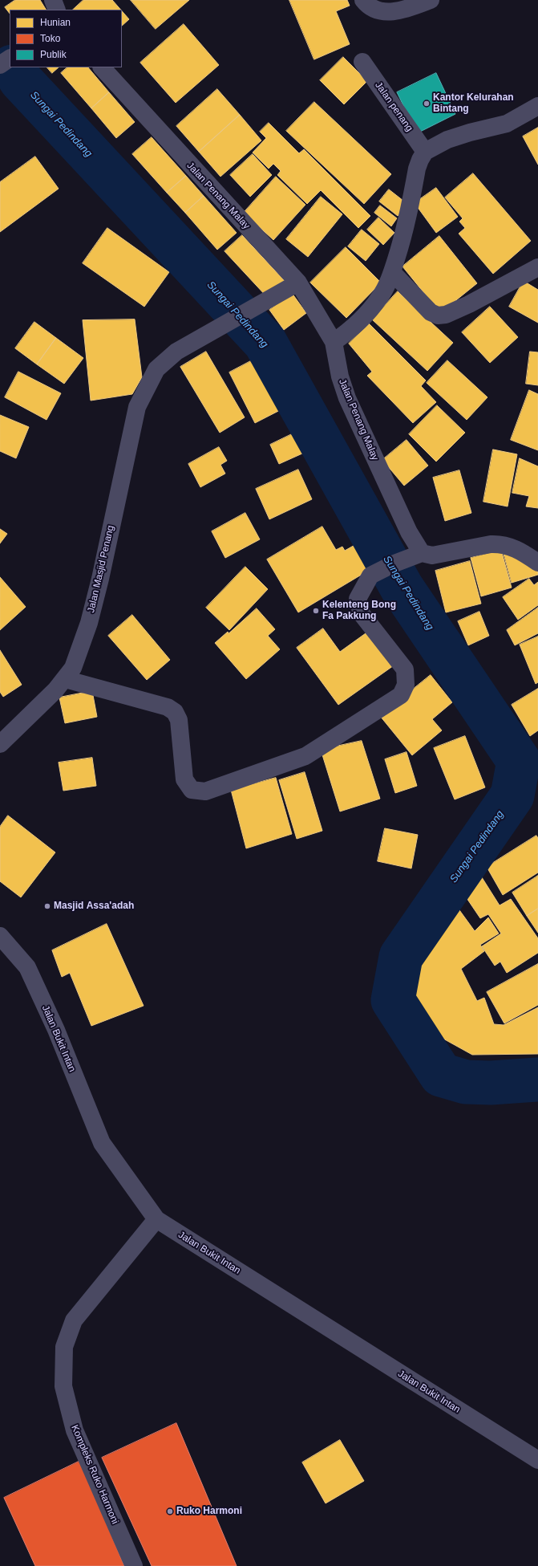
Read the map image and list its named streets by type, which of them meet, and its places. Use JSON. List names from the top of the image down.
{
  "streets": {
    "street": [
      "Jalan penang",
      "Jalan Penang Malay",
      "Jalan Masjid Penang",
      "Jalan Bukit Intan",
      "Kompleks Ruko Harmoni"
    ]
  },
  "crossings": [
    ["Jalan Penang Malay", "Jalan Masjid Penang"],
    ["Jalan Bukit Intan", "Kompleks Ruko Harmoni"]
  ],
  "water": ["Sungai Pedindang"],
  "places": [
    "Kantor Kelurahan Bintang",
    "Kelenteng Bong Fa Pakkung",
    "Masjid Assa'adah",
    "Ruko Harmoni"
  ],
  "legend": ["Hunian", "Toko", "Publik"]
}
